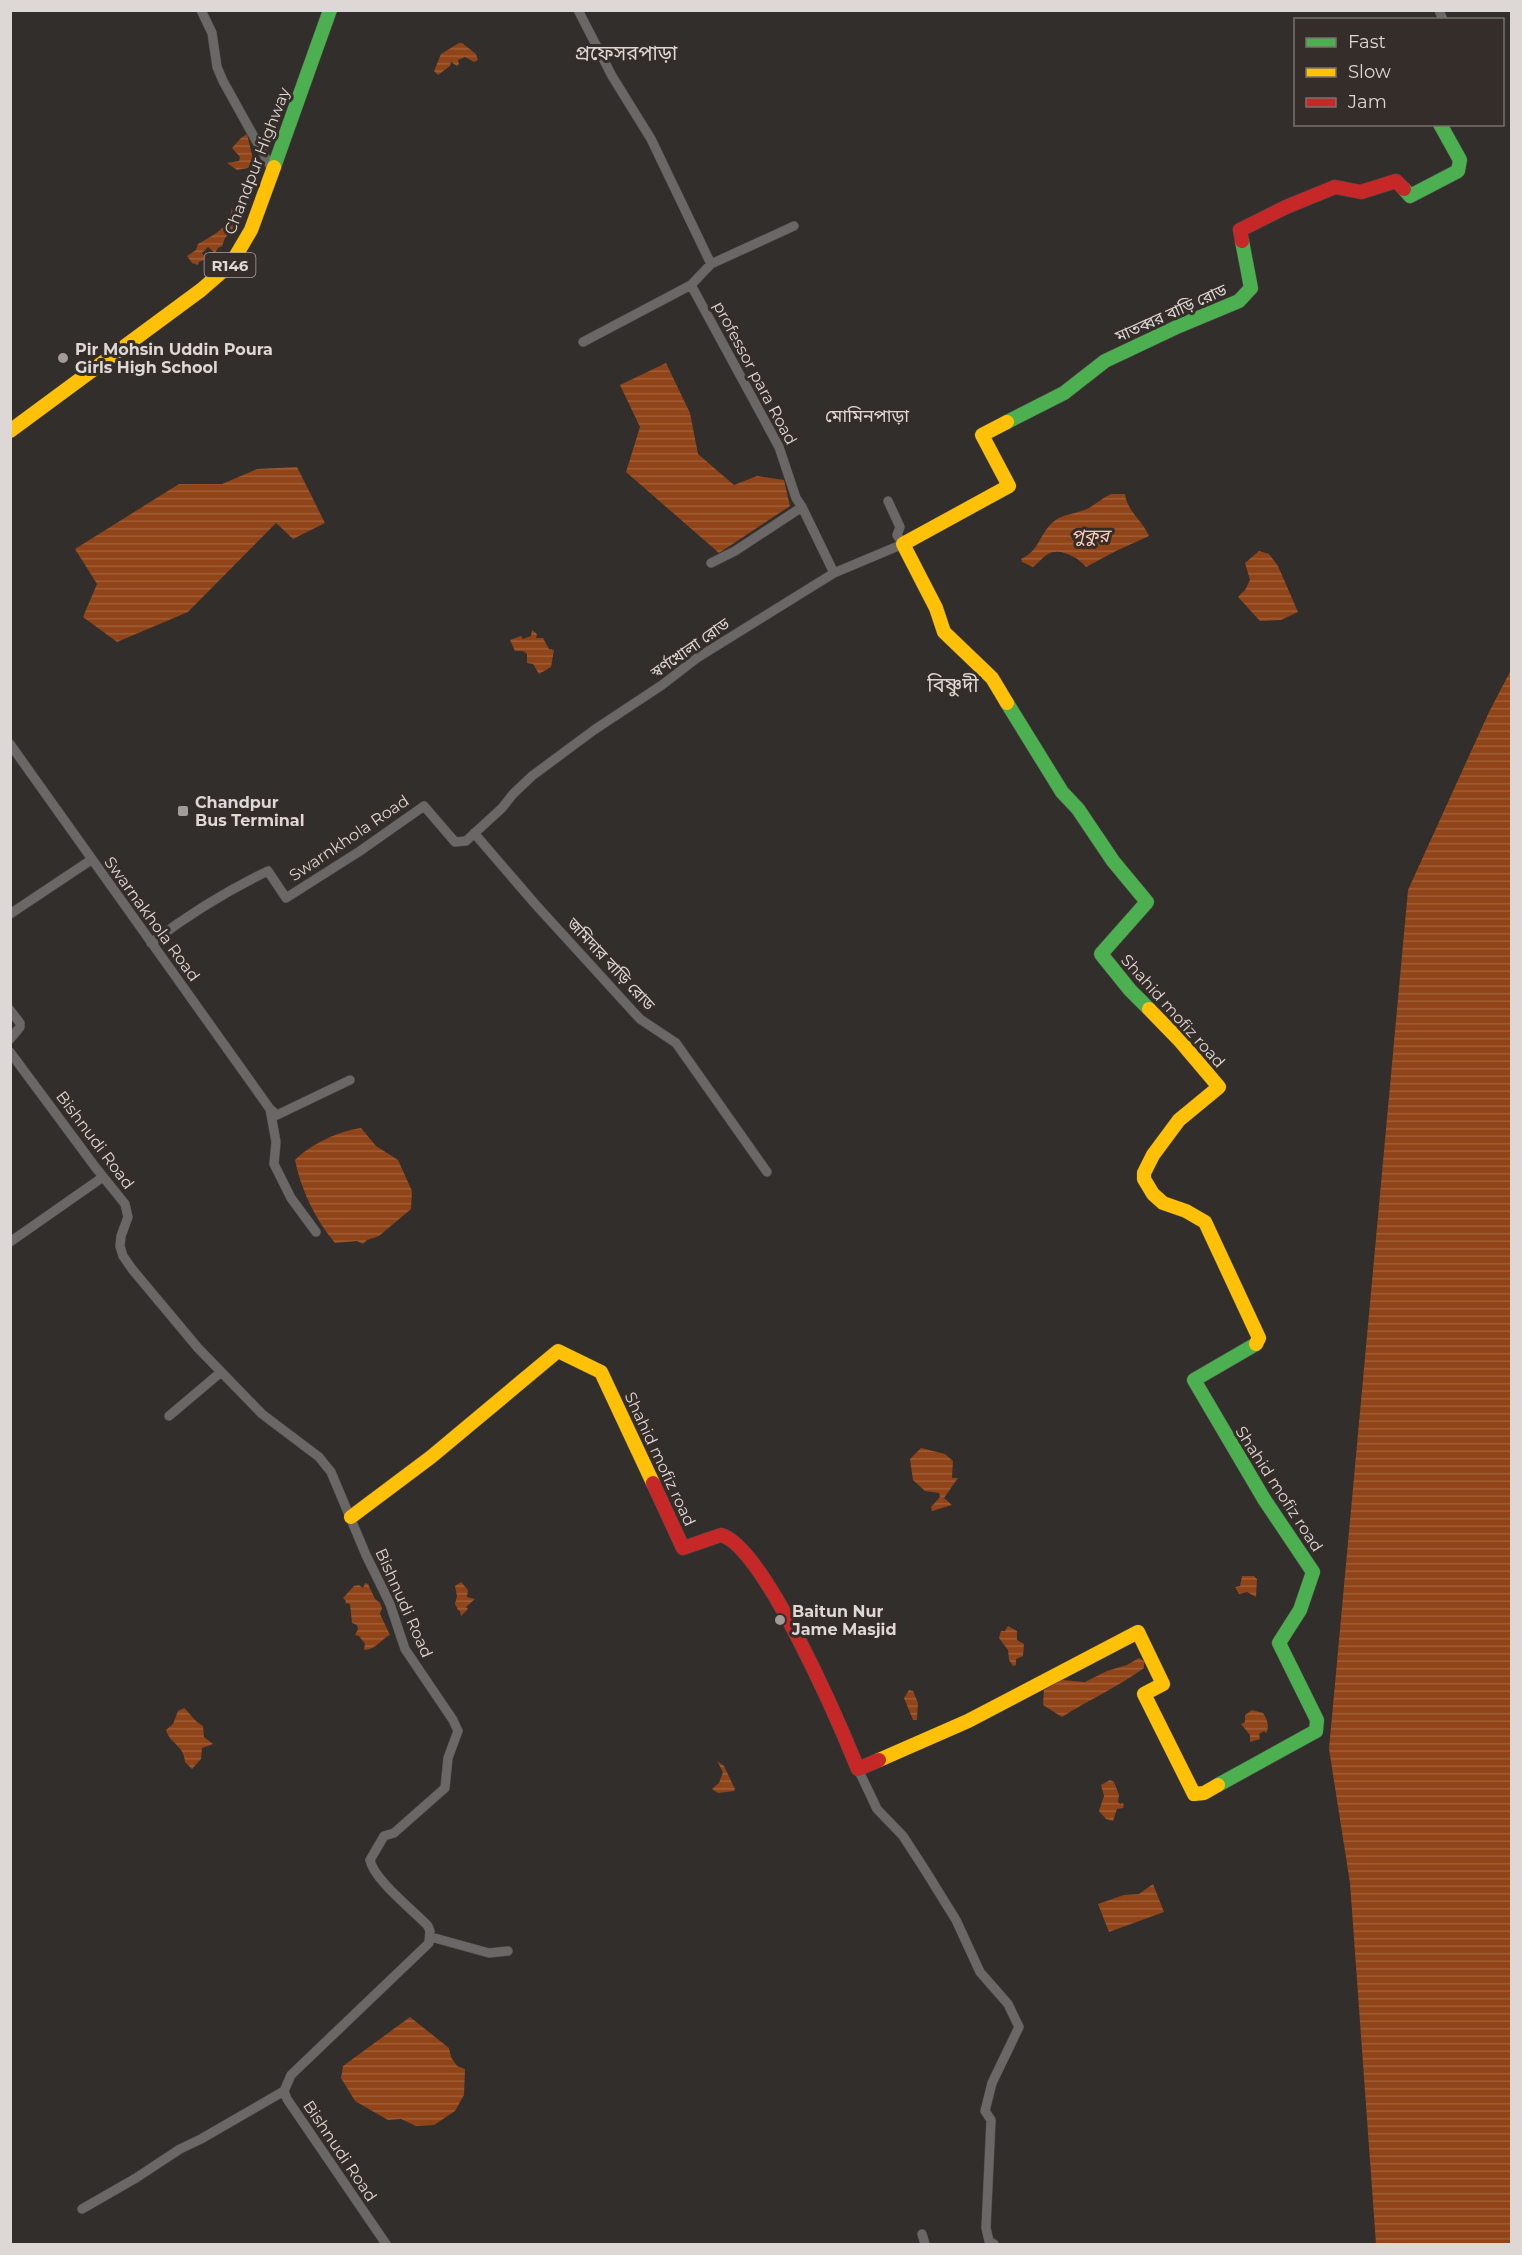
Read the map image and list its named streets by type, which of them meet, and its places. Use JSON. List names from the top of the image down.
{
  "streets": {
    "street": [
      "Chandpur Highway",
      "R146",
      "মাতব্বর বাড়ি রোড",
      "professor para Road",
      "স্বর্ণখোলা রোড",
      "Swarnkhola Road",
      "Swarnakhola Road",
      "জমিদার বাড়ি রোড",
      "Shahid mofiz road",
      "Bishnudi Road"
    ]
  },
  "crossings": [
    ["মাতব্বর বাড়ি রোড", "স্বর্ণখোলা রোড"],
    ["মাতব্বর বাড়ি রোড", "Shahid mofiz road"],
    ["professor para Road", "স্বর্ণখোলা রোড"],
    ["স্বর্ণখোলা রোড", "Swarnkhola Road"],
    ["স্বর্ণখোলা রোড", "জমিদার বাড়ি রোড"],
    ["স্বর্ণখোলা রোড", "Shahid mofiz road"],
    ["Swarnkhola Road", "Swarnakhola Road"],
    ["Swarnkhola Road", "জমিদার বাড়ি রোড"],
    ["Shahid mofiz road", "Bishnudi Road"]
  ],
  "districts": ["প্রফেসরপাড়া", "মোমিনপাড়া", "বিষ্ণুদী"],
  "water": ["পুকুর"],
  "places": {
    "other": ["Pir Mohsin Uddin Poura Girls High School", "Baitun Nur Jame Masjid"],
    "transit": ["Chandpur Bus Terminal"]
  },
  "legend": ["Fast", "Slow", "Jam"]
}
